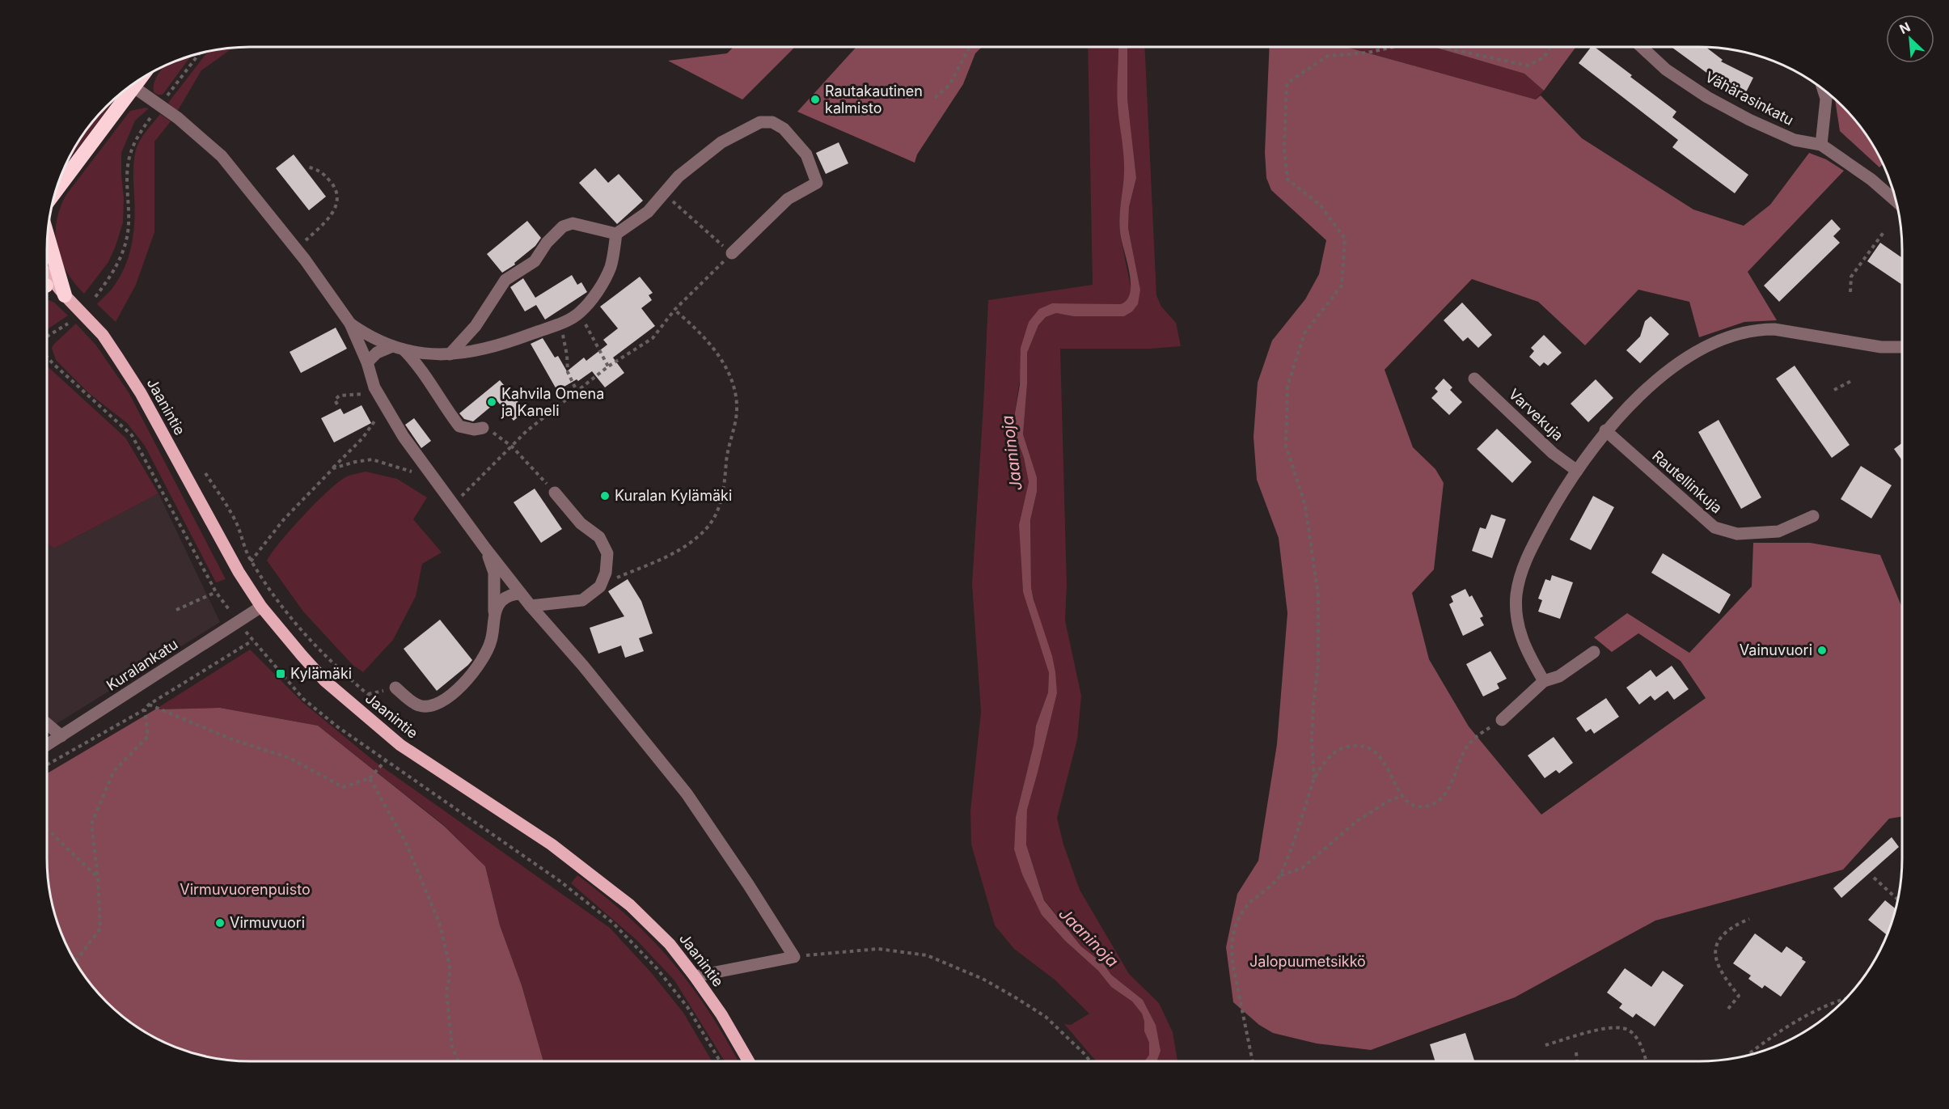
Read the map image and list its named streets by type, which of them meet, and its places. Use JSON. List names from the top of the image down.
{
  "streets": {
    "main road": ["Jaanintie"],
    "street": [
      "Vähärasinkatu",
      "Varvekuja",
      "Rautellinkuja",
      "Kuralankatu"
    ]
  },
  "crossings": [
    ["Jaanintie", "Kuralankatu"]
  ],
  "water": ["Jaaninoja"],
  "parks": ["Virmuvuorenpuisto", "Jalopuumetsikkö"],
  "places": {
    "other": [
      "Rautakautinen kalmisto",
      "Kahvila Omena ja Kaneli",
      "Kuralan Kylämäki",
      "Vainuvuori",
      "Virmuvuori"
    ],
    "transit": ["Kylämäki"]
  },
  "north": "top left"
}
